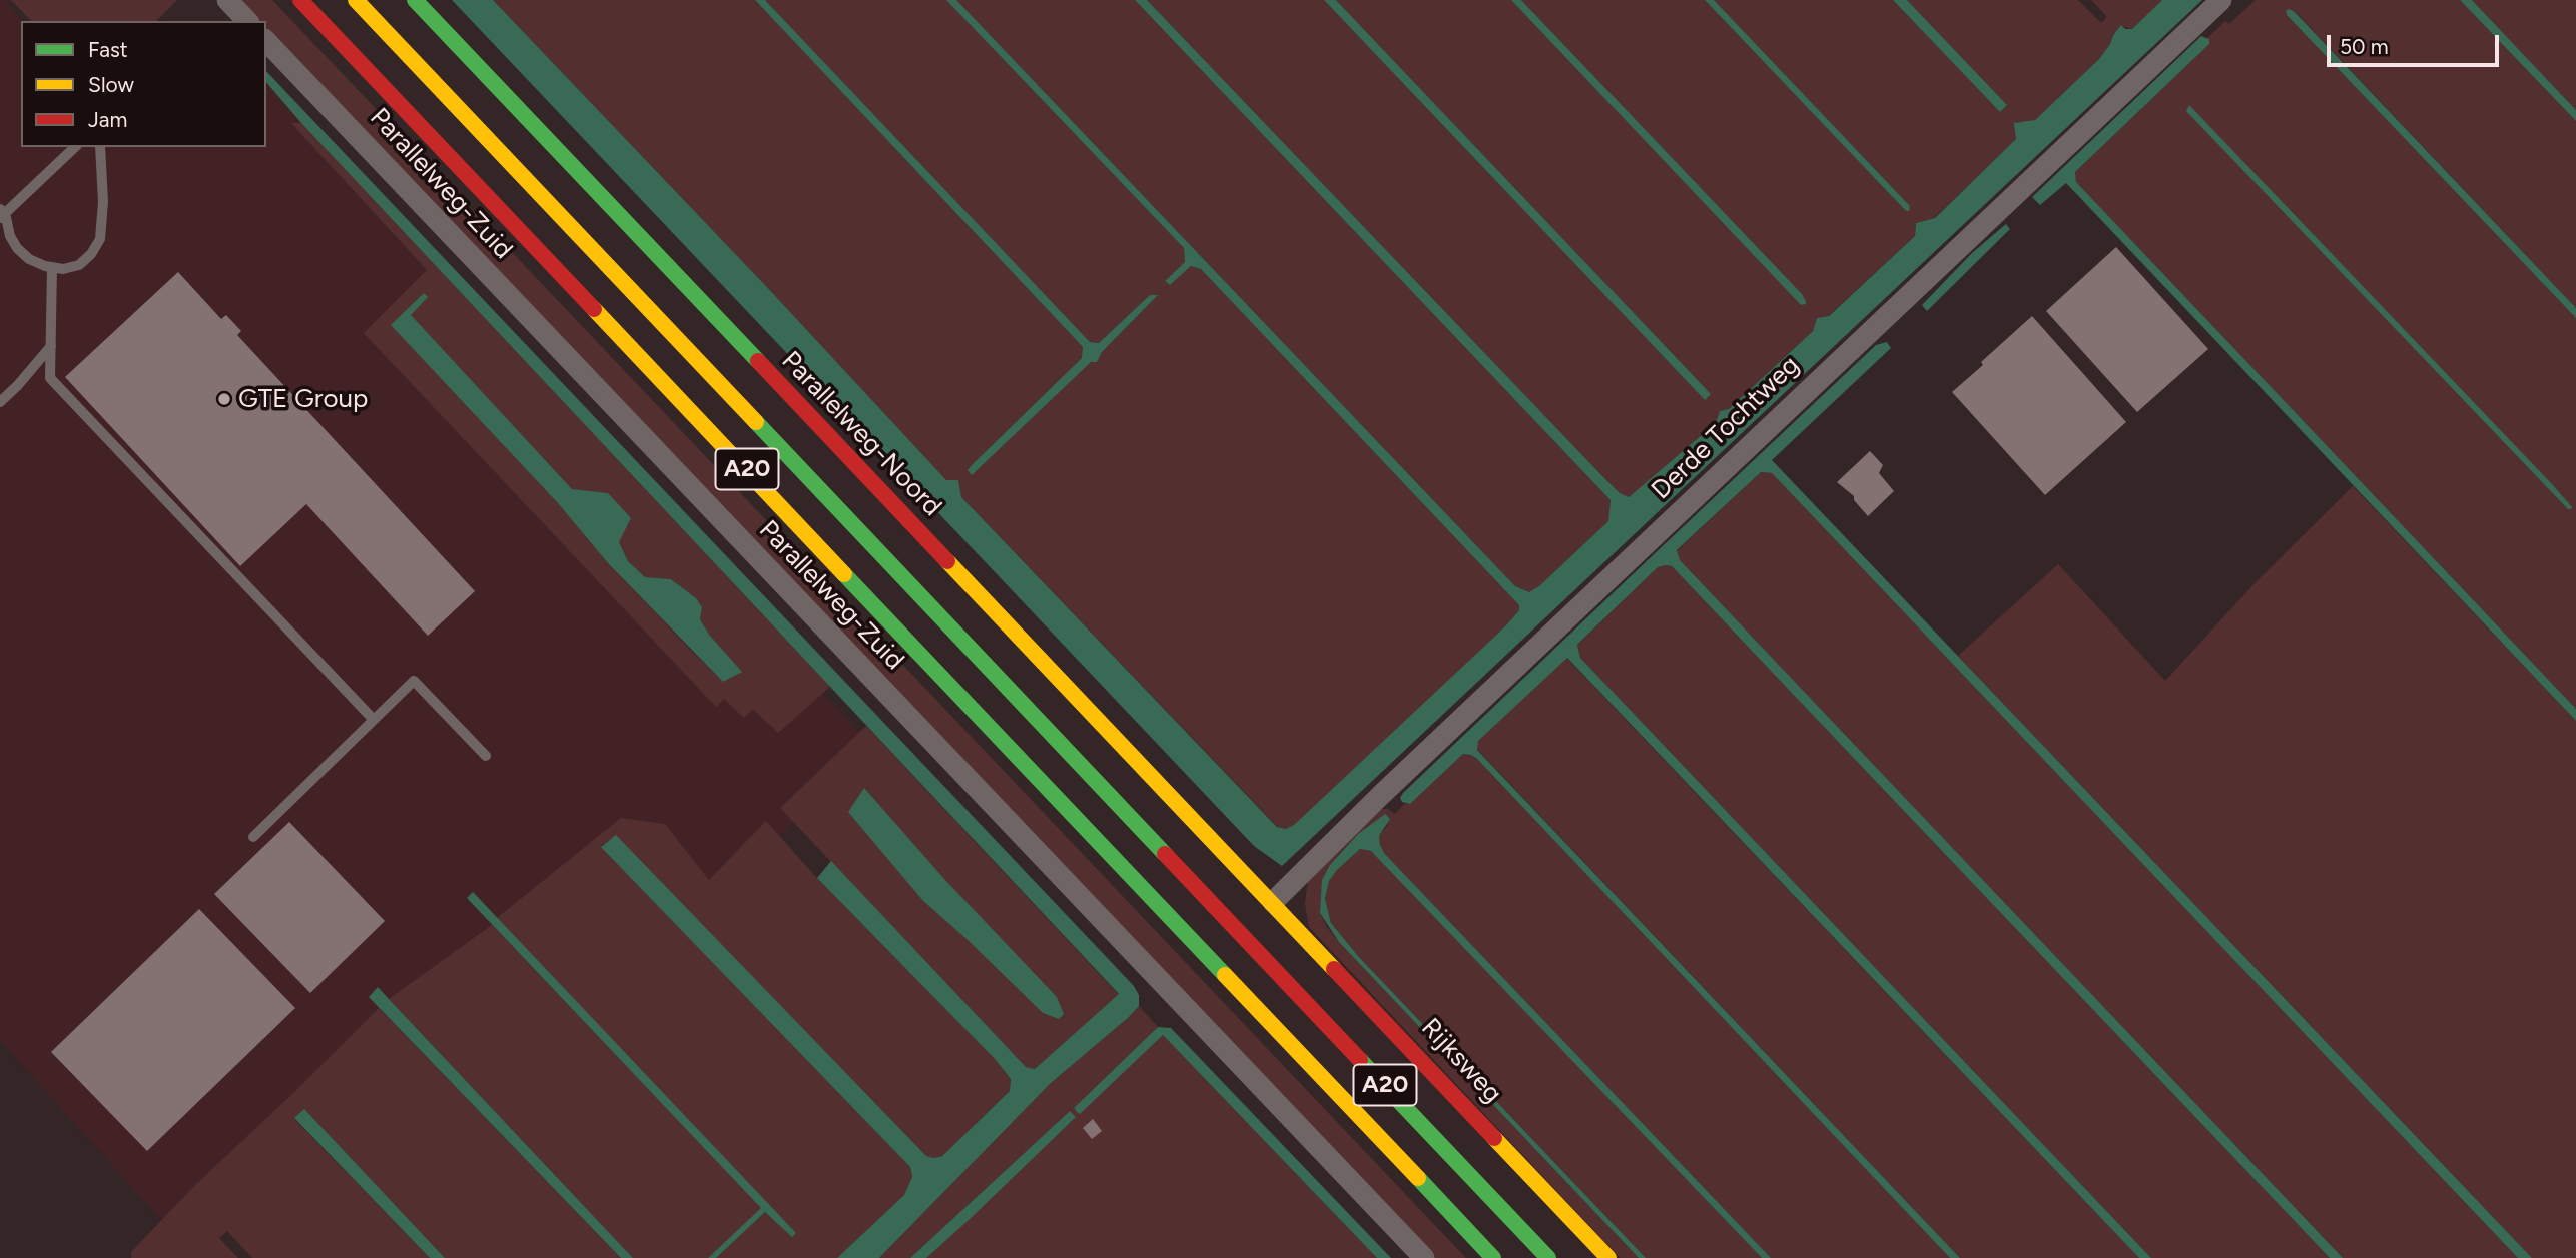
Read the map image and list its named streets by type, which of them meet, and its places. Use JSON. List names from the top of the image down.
{
  "streets": {
    "main road": ["Parallelweg-Noord", "A20", "Rijksweg"],
    "street": ["Parallelweg-Zuid", "Derde Tochtweg"]
  },
  "crossings": [
    ["Derde Tochtweg", "Parallelweg-Noord"],
    ["Derde Tochtweg", "Rijksweg"],
    ["Parallelweg-Noord", "Rijksweg"]
  ],
  "places": ["GTE Group"],
  "legend": ["Fast", "Slow", "Jam"],
  "scale_bar": "50 m"
}
